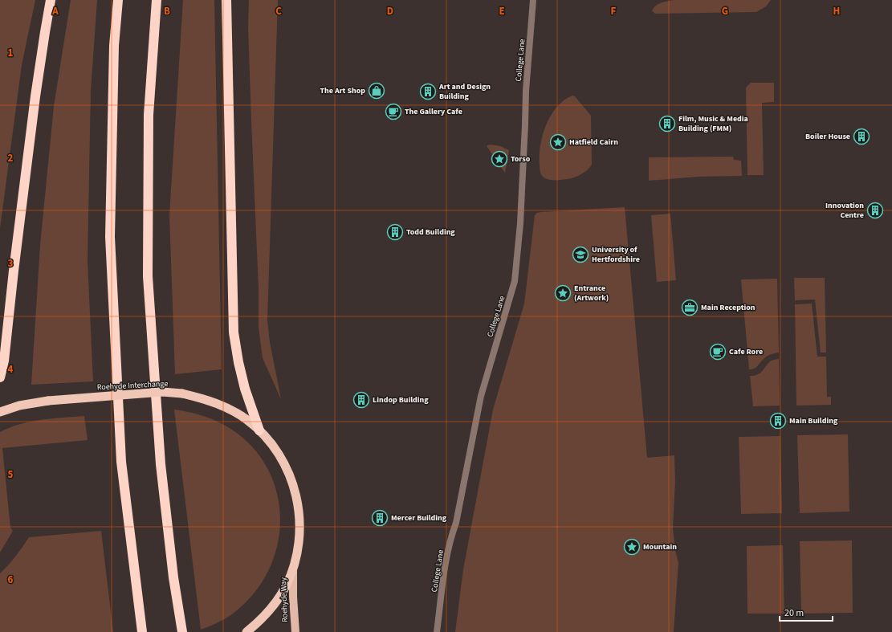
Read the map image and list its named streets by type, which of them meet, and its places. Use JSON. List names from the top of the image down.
{
  "streets": {
    "highway": ["Roehyde Interchange"],
    "main road": ["Roehyde Way"],
    "street": ["College Lane"]
  },
  "crossings": [
    ["Roehyde Interchange", "Roehyde Way"]
  ],
  "places": {
    "shop": ["The Art Shop"],
    "building": [
      "Art and Design Building",
      "Film, Music & Media Building (FMM)",
      "Boiler House",
      "Innovation Centre",
      "Todd Building",
      "Lindop Building",
      "Main Building",
      "Mercer Building"
    ],
    "cafe": ["The Gallery Cafe", "Cafe Rore"],
    "place": [
      "Hatfield Cairn",
      "Torso",
      "Entrance (Artwork)",
      "Mountain"
    ],
    "school or university": ["University of Hertfordshire"],
    "office": ["Main Reception"]
  },
  "scale_bar": "20 m",
  "grid": {
    "columns": [
      "A",
      "B",
      "C",
      "D",
      "E",
      "F",
      "G",
      "H"
    ],
    "rows": [
      "1",
      "2",
      "3",
      "4",
      "5",
      "6"
    ]
  }
}
